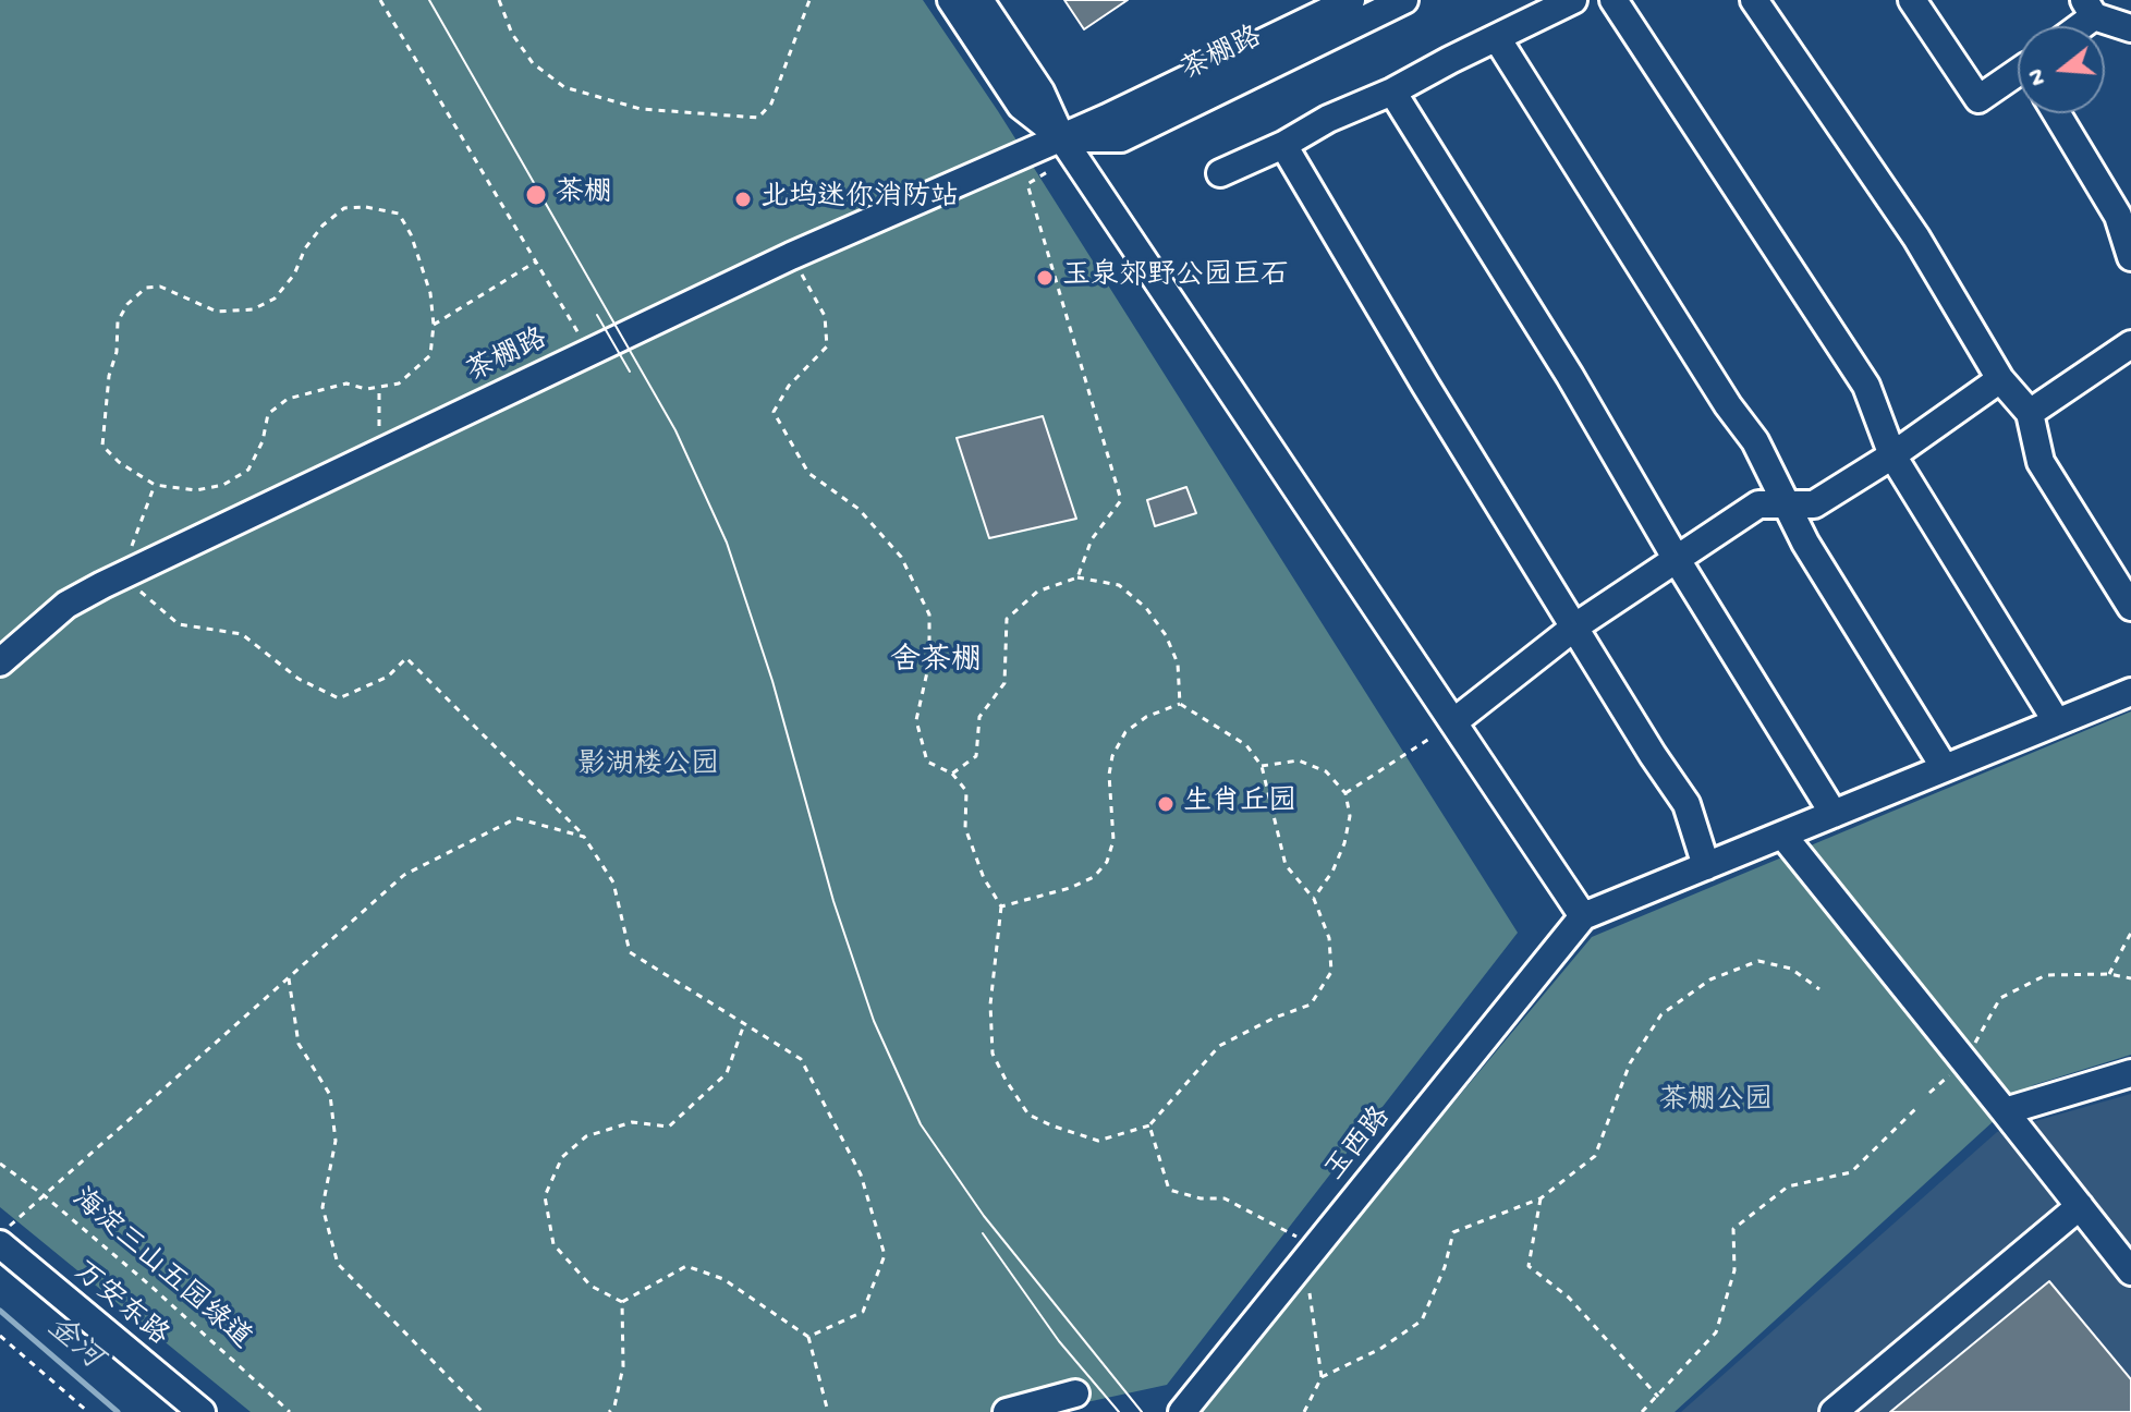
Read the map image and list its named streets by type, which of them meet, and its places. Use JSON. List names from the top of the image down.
{
  "streets": {
    "street": ["茶棚路", "玉西路", "万安东路"],
    "path": ["海淀三山五园绿道"]
  },
  "districts": ["舍茶棚"],
  "water": ["金河"],
  "parks": ["影湖楼公园", "茶棚公园"],
  "places": [
    "茶棚",
    "北坞迷你消防站",
    "玉泉郊野公园巨石",
    "生肖丘园"
  ],
  "north": "left"
}
